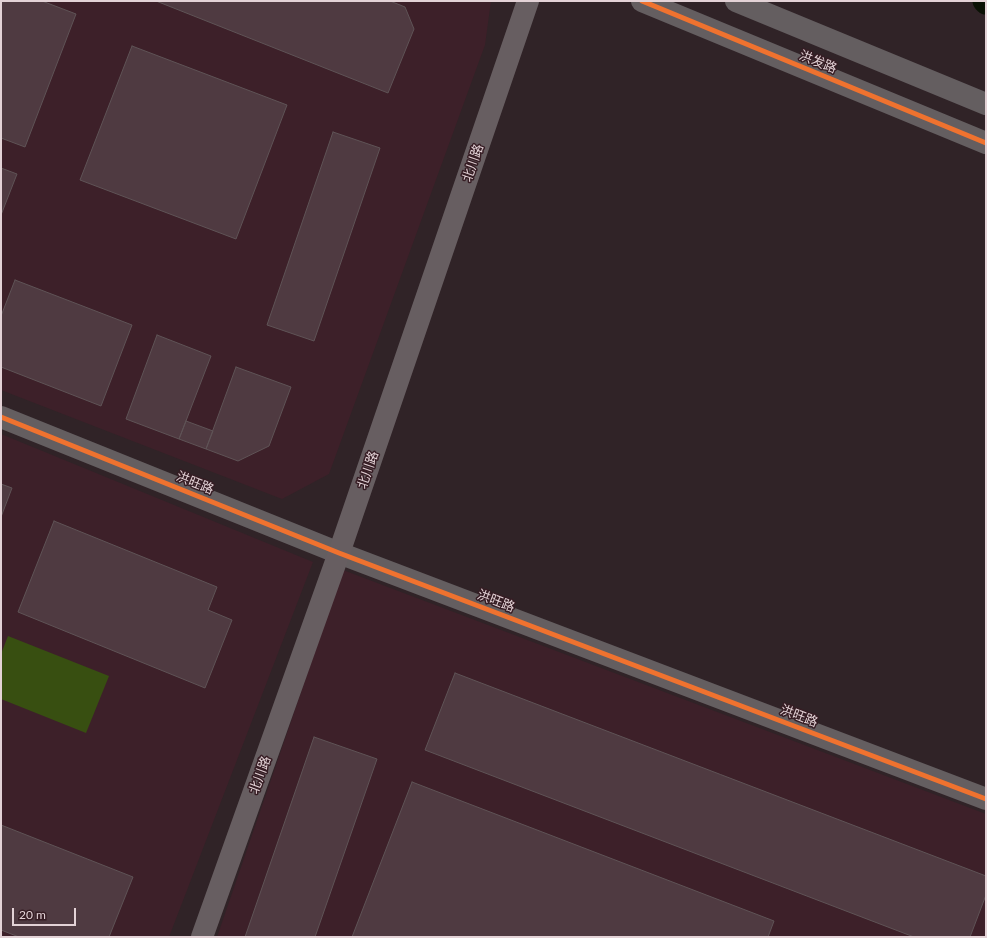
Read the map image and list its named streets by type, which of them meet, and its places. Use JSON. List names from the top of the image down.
{
  "streets": {
    "main road": ["北川路"],
    "street": ["洪发路", "洪旺路"]
  },
  "crossings": [
    ["北川路", "洪旺路"]
  ],
  "scale_bar": "20 m"
}
